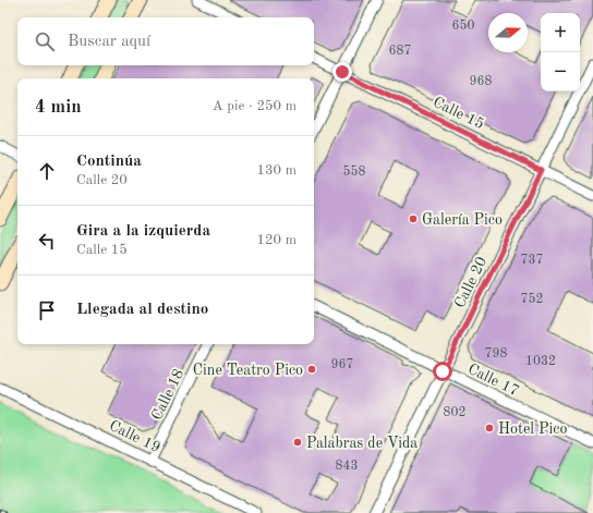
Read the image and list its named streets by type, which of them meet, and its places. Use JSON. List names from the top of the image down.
{
  "streets": {
    "street": [
      "Calle 15",
      "Calle 20",
      "Calle 17",
      "Calle 18",
      "Calle 19"
    ]
  },
  "crossings": [
    ["Calle 15", "Calle 20"],
    ["Calle 20", "Calle 17"],
    ["Calle 18", "Calle 19"]
  ],
  "places": [
    "Galería Pico",
    "Cine Teatro Pico",
    "Hotel Pico",
    "Palabras de Vida"
  ],
  "house_numbers": [
    "650",
    "687",
    "968",
    "558",
    "737",
    "752",
    "798",
    "1032",
    "967",
    "802",
    "843"
  ],
  "north": "right",
  "page": {
    "map_buttons": ["+", "−"],
    "search": "Buscar aquí",
    "heading": ["4 min", "A pie · 250 m"],
    "list": [
      ["Continúa", "Calle 20", "130 m"],
      ["Gira a la izquierda", "Calle 15", "120 m"],
      "Llegada al destino"
    ]
  }
}
